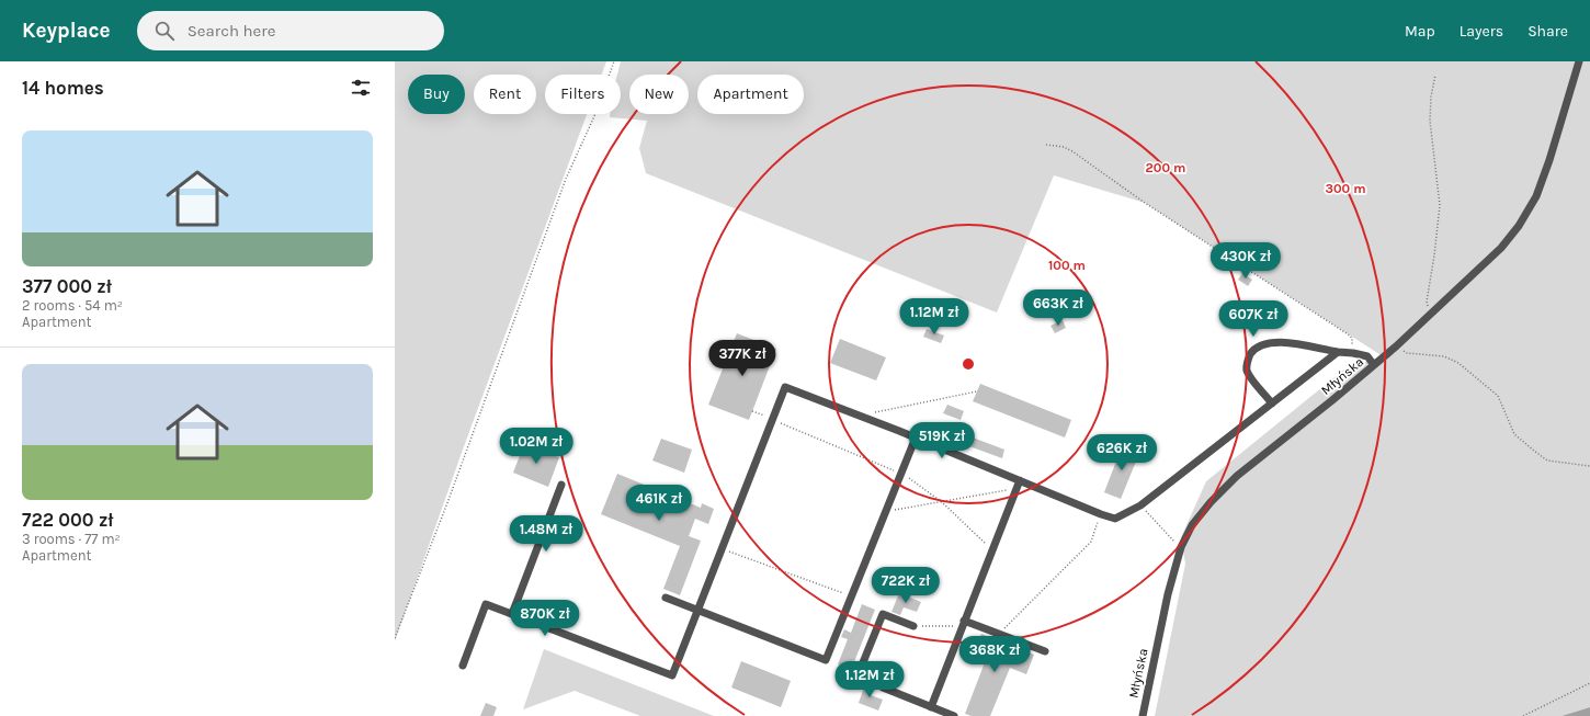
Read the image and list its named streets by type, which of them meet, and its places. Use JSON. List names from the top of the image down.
{
  "streets": {
    "street": ["Młyńska"]
  },
  "page": {
    "header": "Keyplace",
    "search": "Search here",
    "nav": ["Map", "Layers", "Share"],
    "heading": "14 homes",
    "chip": [
      "Buy",
      "Rent",
      "Filters",
      "New",
      "Apartment"
    ],
    "list": [
      {
        "name": "377 000 zł",
        "note": "2 rooms · 54 m² · Apartment"
      },
      {
        "name": "722 000 zł",
        "note": "3 rooms · 77 m² · Apartment"
      }
    ],
    "price": [
      "430K zł",
      "663K zł",
      "1.12M zł",
      "607K zł",
      "377K zł",
      "519K zł",
      "1.02M zł",
      "626K zł",
      "461K zł",
      "1.48M zł",
      "722K zł",
      "870K zł",
      "368K zł",
      "1.12M zł"
    ]
  },
  "rings": ["200 m", "300 m", "100 m"]
}
